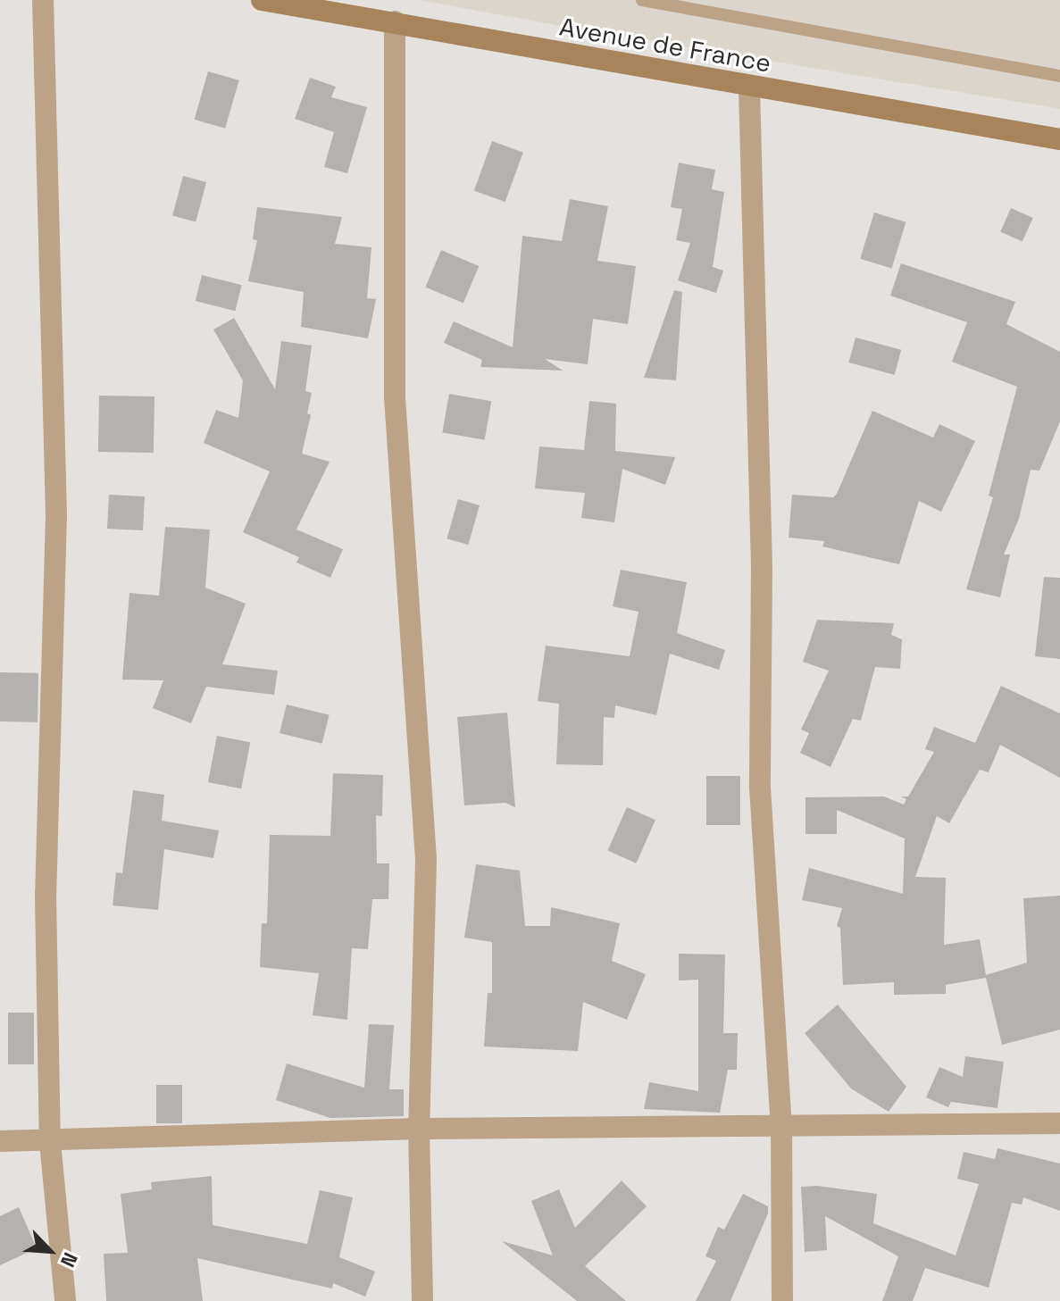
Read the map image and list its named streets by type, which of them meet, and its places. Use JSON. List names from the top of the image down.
{
  "streets": {
    "main road": ["Avenue de France"]
  },
  "north": "bottom right"
}
